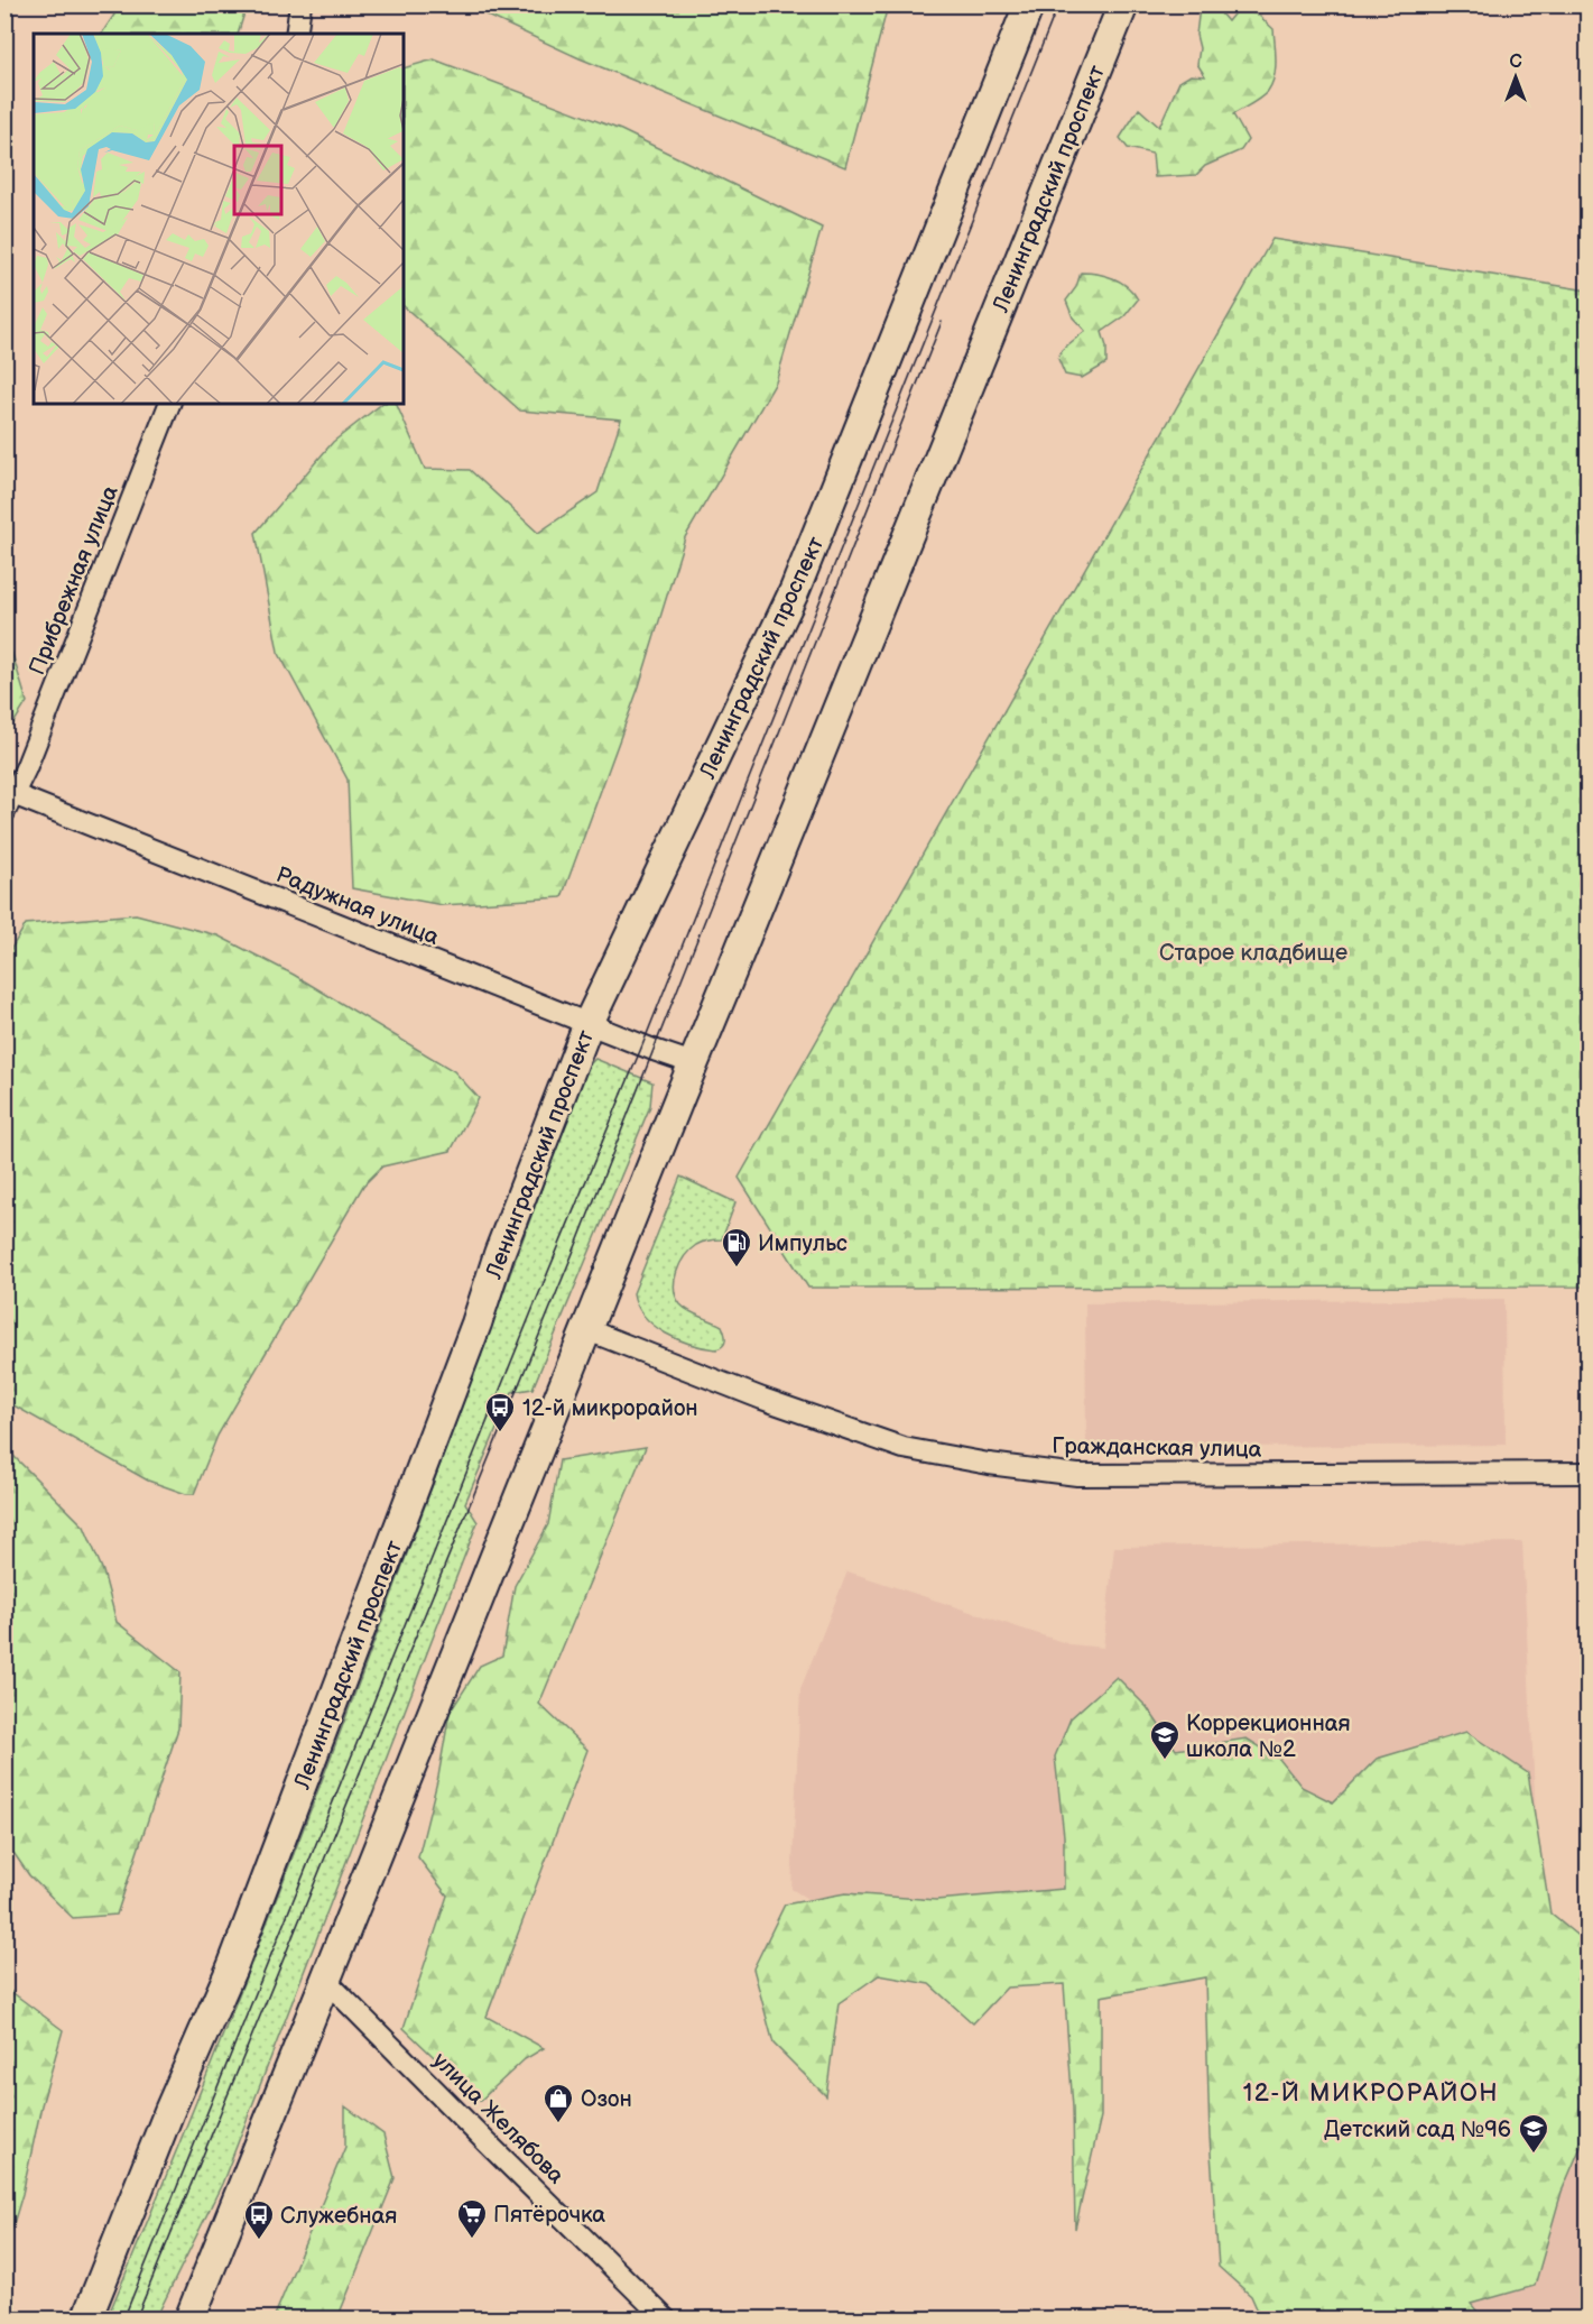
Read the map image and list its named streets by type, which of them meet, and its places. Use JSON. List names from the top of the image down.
{
  "streets": {
    "main road": ["Ленинградский проспект"],
    "street": [
      "Прибрежная улица",
      "Радужная улица",
      "Гражданская улица",
      "улица Желябова"
    ]
  },
  "crossings": [
    ["Ленинградский проспект", "Радужная улица"],
    ["Ленинградский проспект", "Гражданская улица"],
    ["Ленинградский проспект", "улица Желябова"],
    ["Прибрежная улица", "Радужная улица"]
  ],
  "districts": ["12-Й МИКРОРАЙОН"],
  "parks": ["Старое кладбище"],
  "places": {
    "fuel station": ["Импульс"],
    "bus stop": ["12-й микрорайон", "Служебная"],
    "school or university": ["Коррекционная школа №2", "Детский сад №96"],
    "shop": ["Озон"],
    "supermarket": ["Пятёрочка"]
  },
  "north": "top"
}
